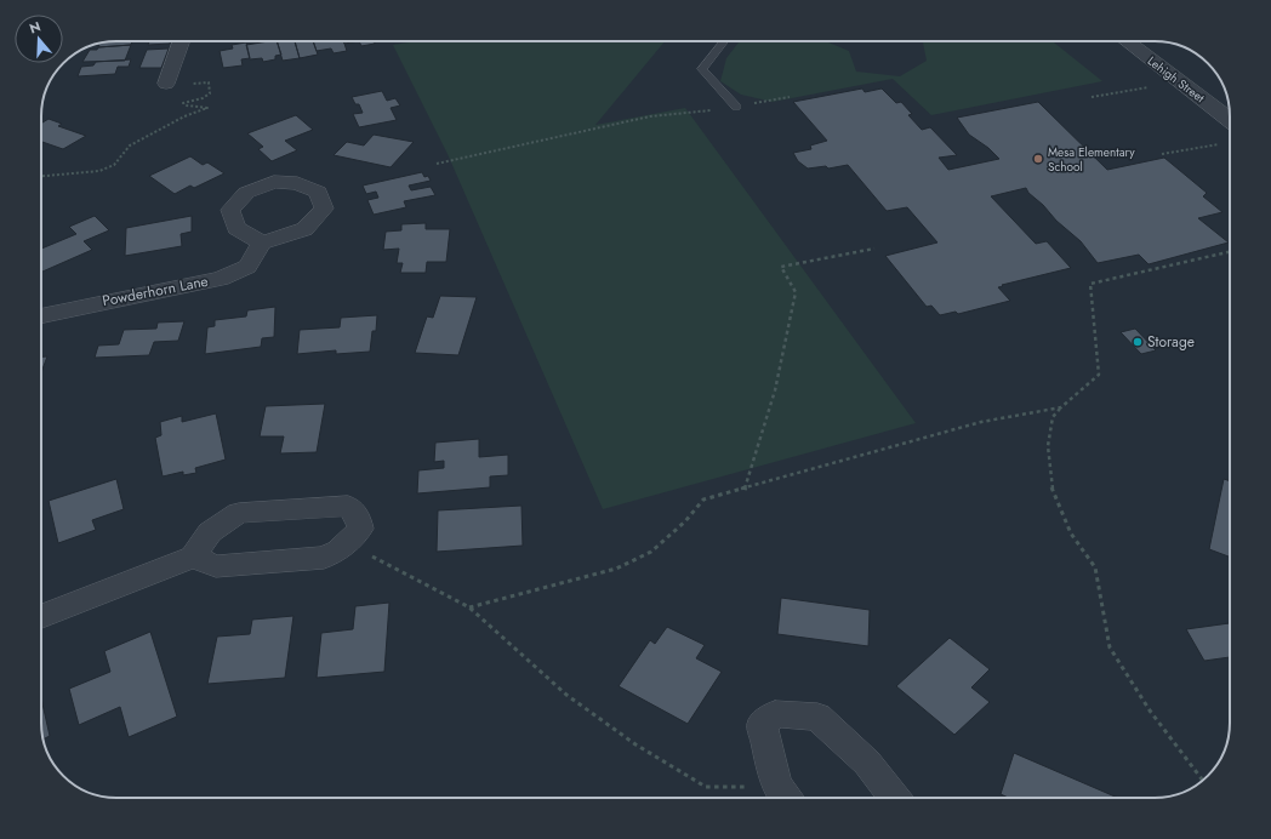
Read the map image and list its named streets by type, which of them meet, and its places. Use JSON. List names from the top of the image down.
{
  "streets": {
    "street": ["Lehigh Street", "Powderhorn Lane"]
  },
  "places": ["Mesa Elementary School", "Storage"],
  "north": "top"
}
